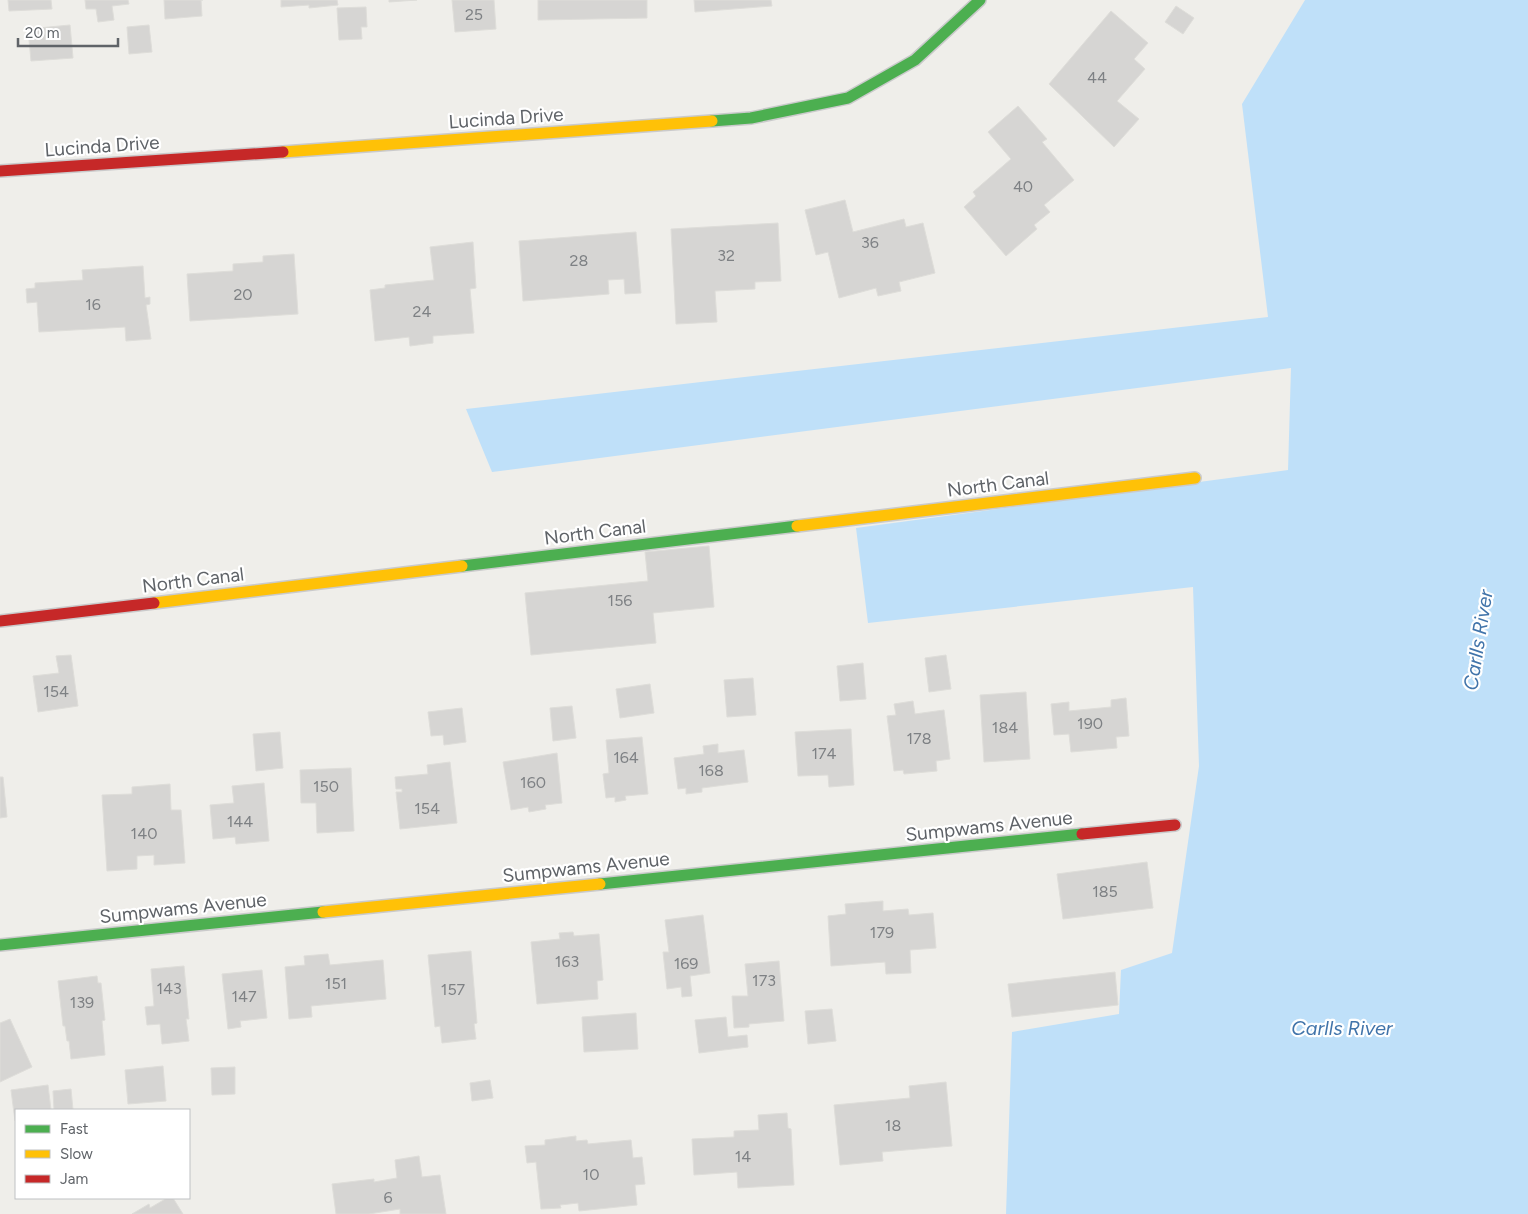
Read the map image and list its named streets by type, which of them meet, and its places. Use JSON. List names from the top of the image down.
{
  "streets": {
    "street": ["Lucinda Drive", "North Canal", "Sumpwams Avenue"]
  },
  "water": ["Carlls River"],
  "house_numbers": [
    "25",
    "44",
    "40",
    "36",
    "32",
    "28",
    "20",
    "16",
    "24",
    "156",
    "154",
    "190",
    "184",
    "178",
    "174",
    "164",
    "168",
    "160",
    "150",
    "154",
    "144",
    "140",
    "185",
    "179",
    "163",
    "169",
    "173",
    "151",
    "143",
    "157",
    "147",
    "139",
    "18",
    "14",
    "10",
    "6"
  ],
  "legend": ["Fast", "Slow", "Jam"],
  "scale_bar": "20 m"
}
